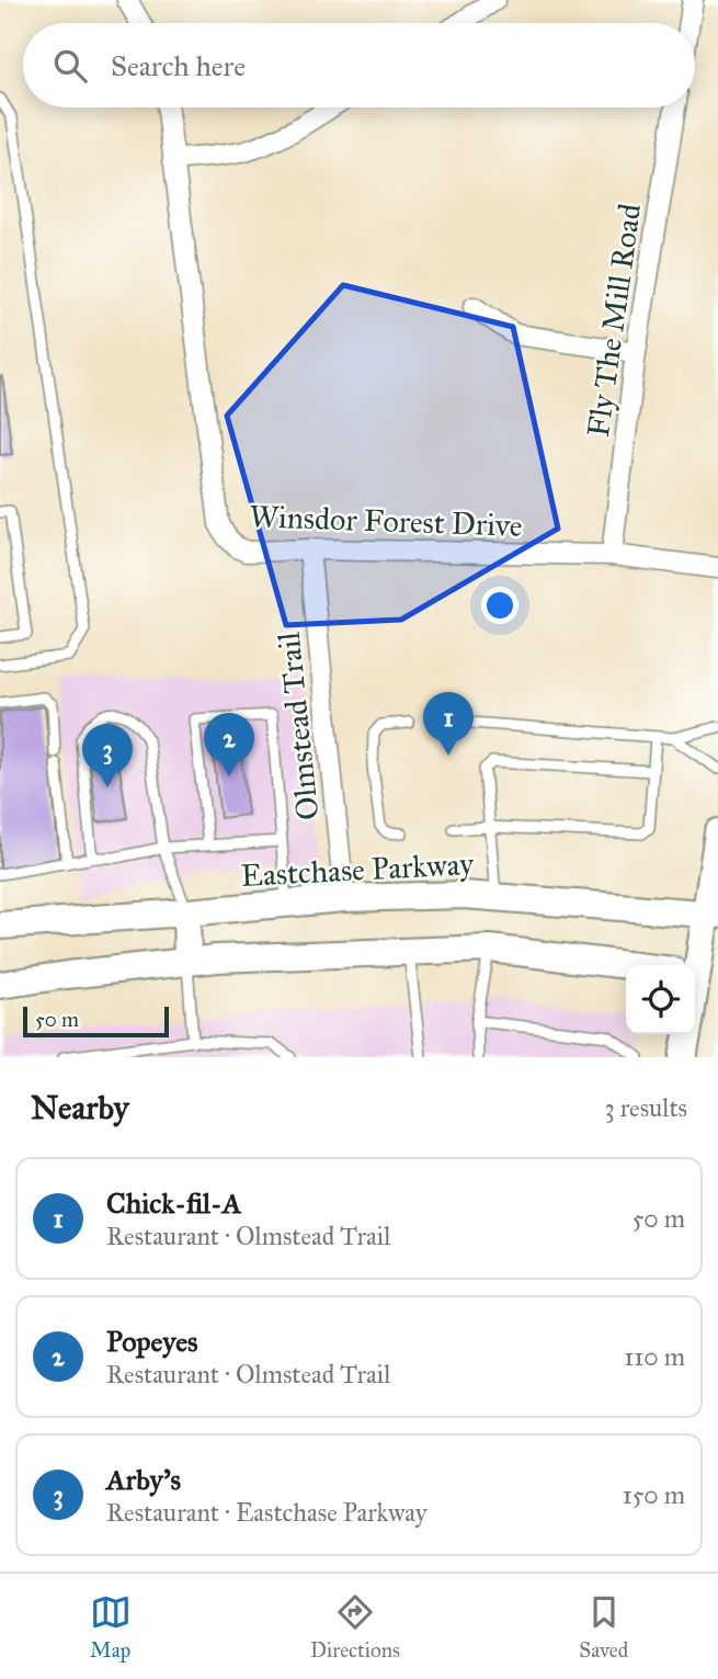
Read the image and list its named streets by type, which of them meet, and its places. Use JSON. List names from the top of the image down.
{
  "streets": {
    "main road": ["Eastchase Parkway"],
    "street": ["Fly The Mill Road", "Winsdor Forest Drive", "Olmstead Trail"]
  },
  "crossings": [
    ["Fly The Mill Road", "Winsdor Forest Drive"],
    ["Winsdor Forest Drive", "Olmstead Trail"],
    ["Olmstead Trail", "Eastchase Parkway"]
  ],
  "scale_bar": "50 m",
  "page": {
    "search": "Search here",
    "pins": ["1", "2", "3"],
    "scale": "50 m",
    "heading": ["Nearby", "3 results"],
    "list": [
      {
        "mark": "1",
        "name": "Chick-fil-A",
        "note": "Restaurant · Olmstead Trail",
        "value": "50 m"
      },
      {
        "mark": "2",
        "name": "Popeyes",
        "note": "Restaurant · Olmstead Trail",
        "value": "110 m"
      },
      {
        "mark": "3",
        "name": "Arby's",
        "note": "Restaurant · Eastchase Parkway",
        "value": "150 m"
      }
    ],
    "nav": ["Map", "Directions", "Saved"]
  }
}
